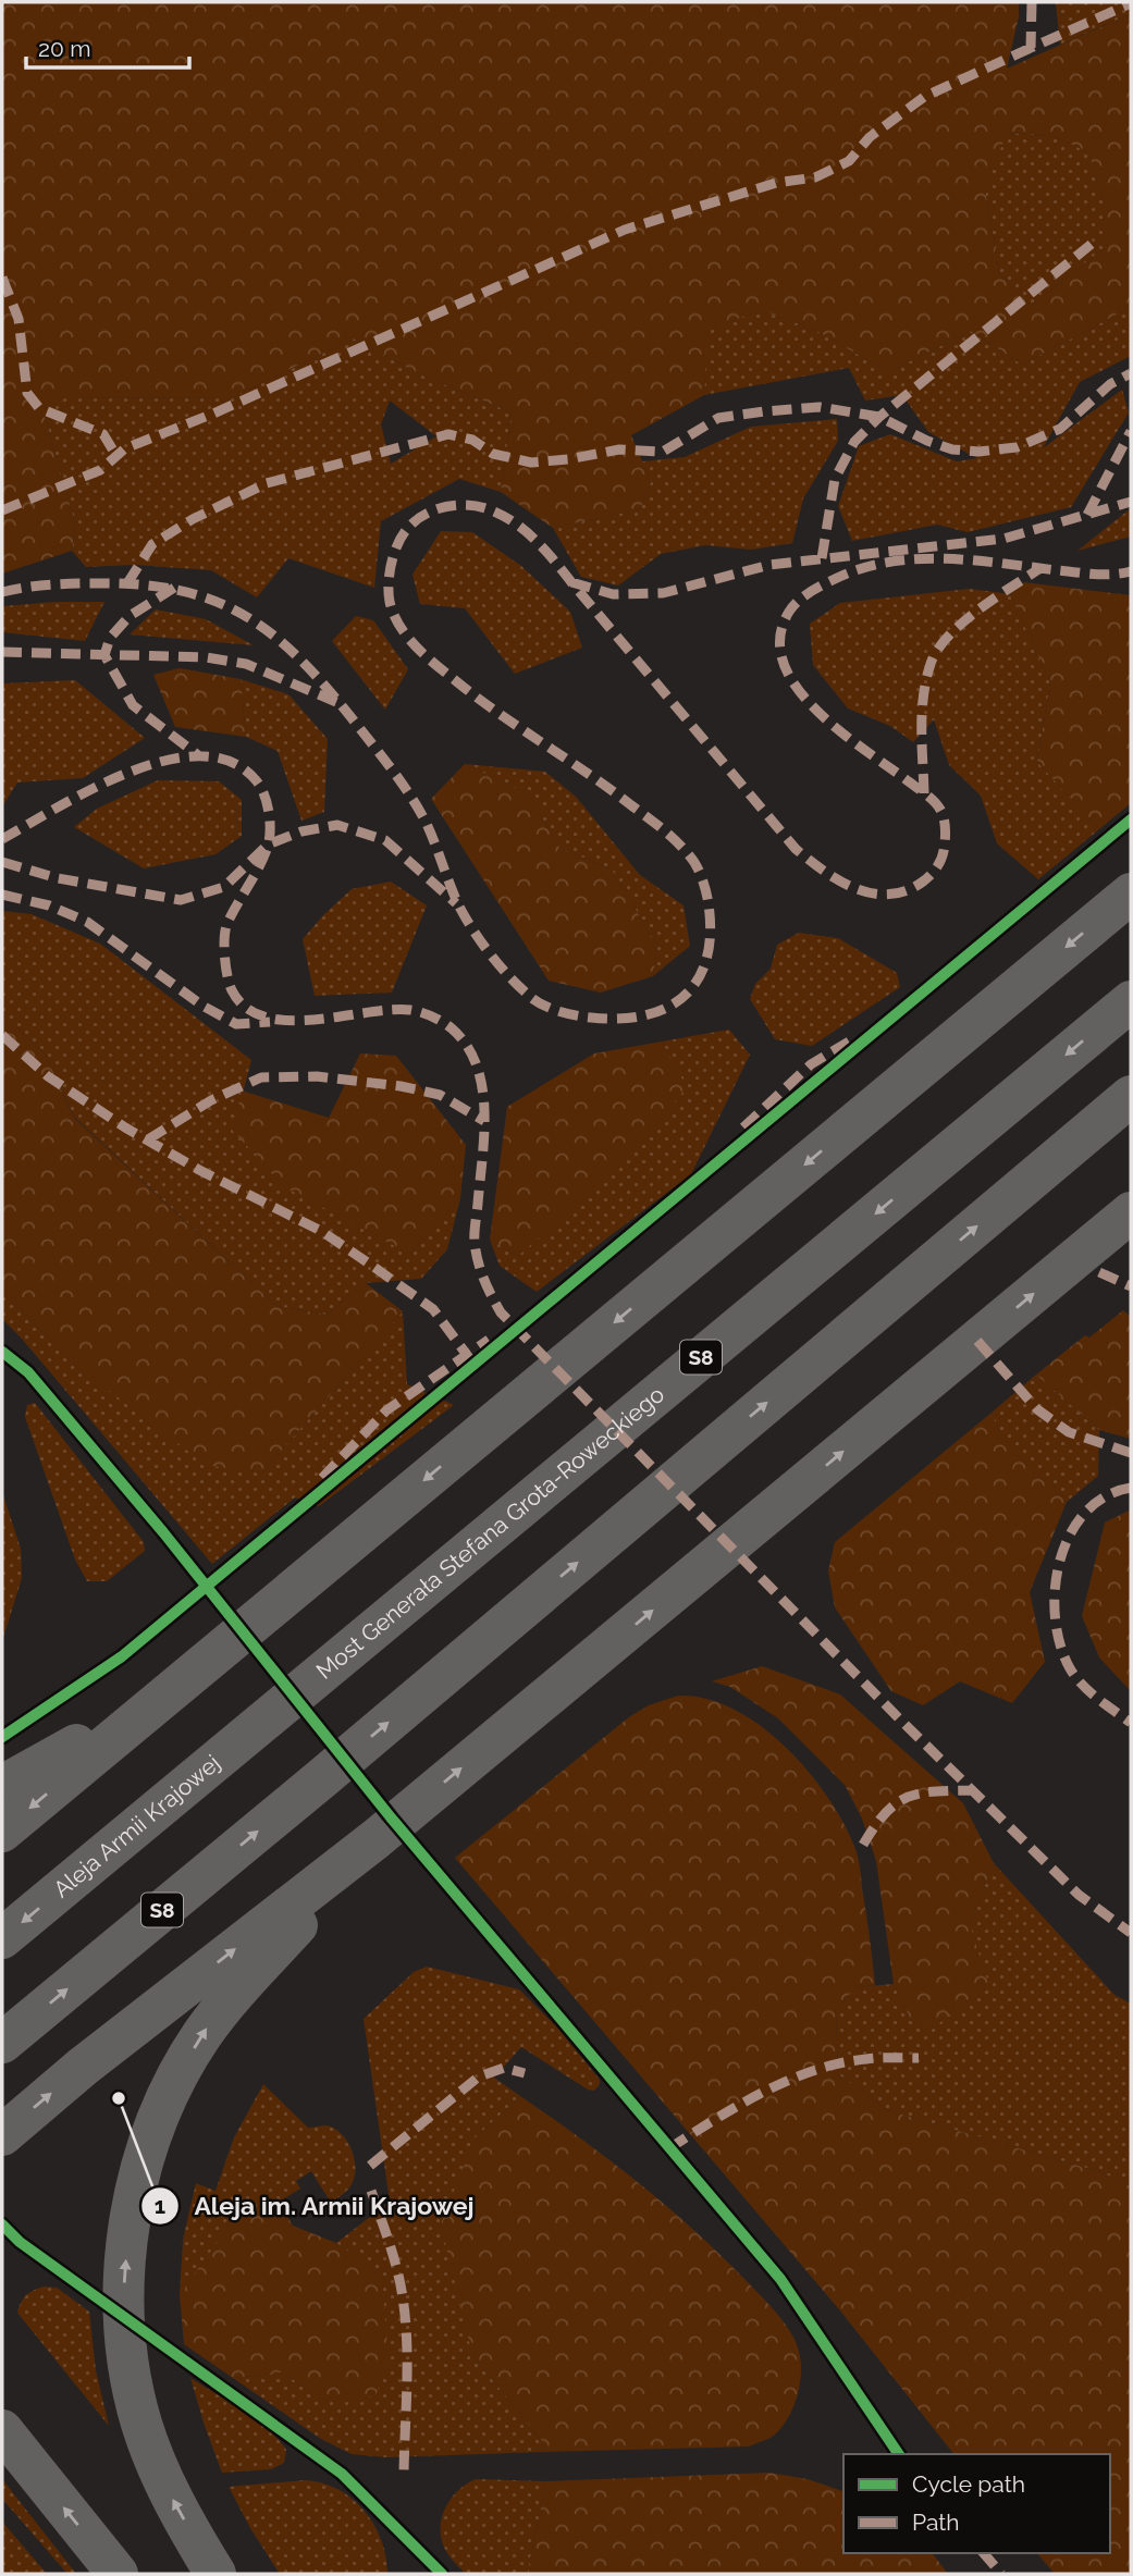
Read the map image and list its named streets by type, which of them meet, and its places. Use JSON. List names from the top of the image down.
{
  "streets": {
    "highway": ["S8", "Most Generała Stefana Grota-Roweckiego", "Aleja Armii Krajowej"]
  },
  "crossings": [
    ["Most Generała Stefana Grota-Roweckiego", "Aleja Armii Krajowej"]
  ],
  "places": ["Aleja im. Armii Krajowej"],
  "legend": ["Cycle path", "Path"],
  "scale_bar": "20 m"
}
